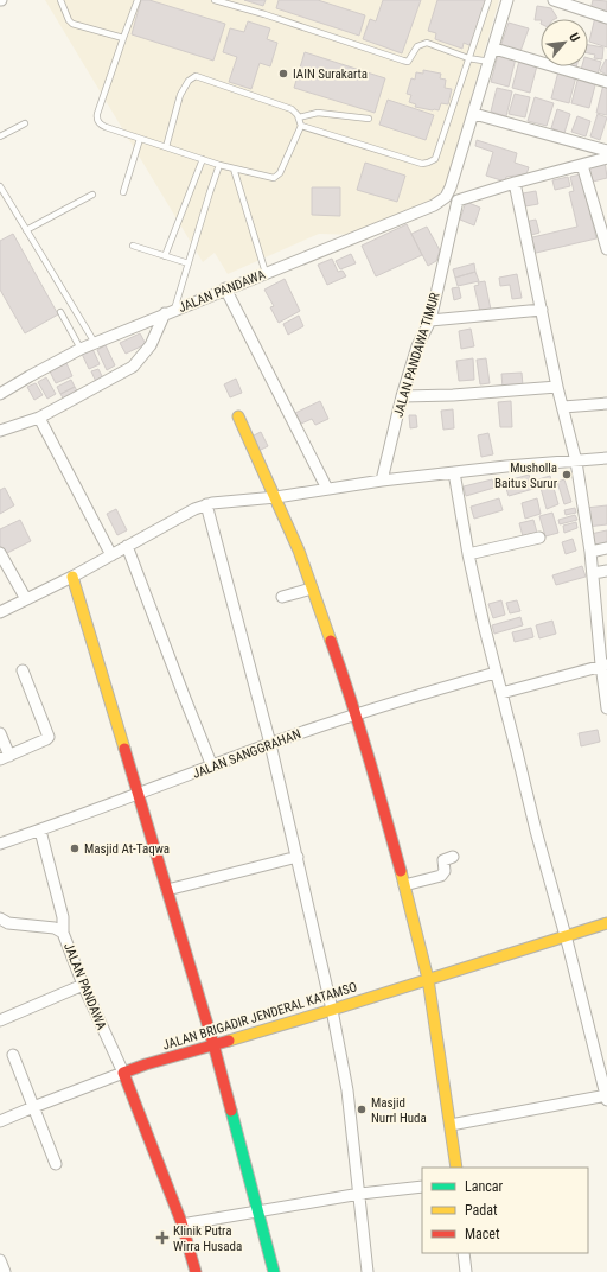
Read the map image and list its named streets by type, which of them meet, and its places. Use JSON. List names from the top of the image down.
{
  "streets": {
    "street": [
      "JALAN PANDAWA",
      "JALAN PANDAWA TIMUR",
      "JALAN SANGGRAHAN",
      "JALAN BRIGADIR JENDERAL KATAMSO"
    ]
  },
  "crossings": [
    ["JALAN PANDAWA", "JALAN BRIGADIR JENDERAL KATAMSO"]
  ],
  "places": {
    "other": [
      "IAIN Surakarta",
      "Musholla Baitus Surur",
      "Masjid At-Taqwa",
      "Masjid Nurrl Huda"
    ],
    "health": ["Klinik Putra Wirra Husada"]
  },
  "legend": ["Lancar", "Padat", "Macet"],
  "north": "top right"
}
